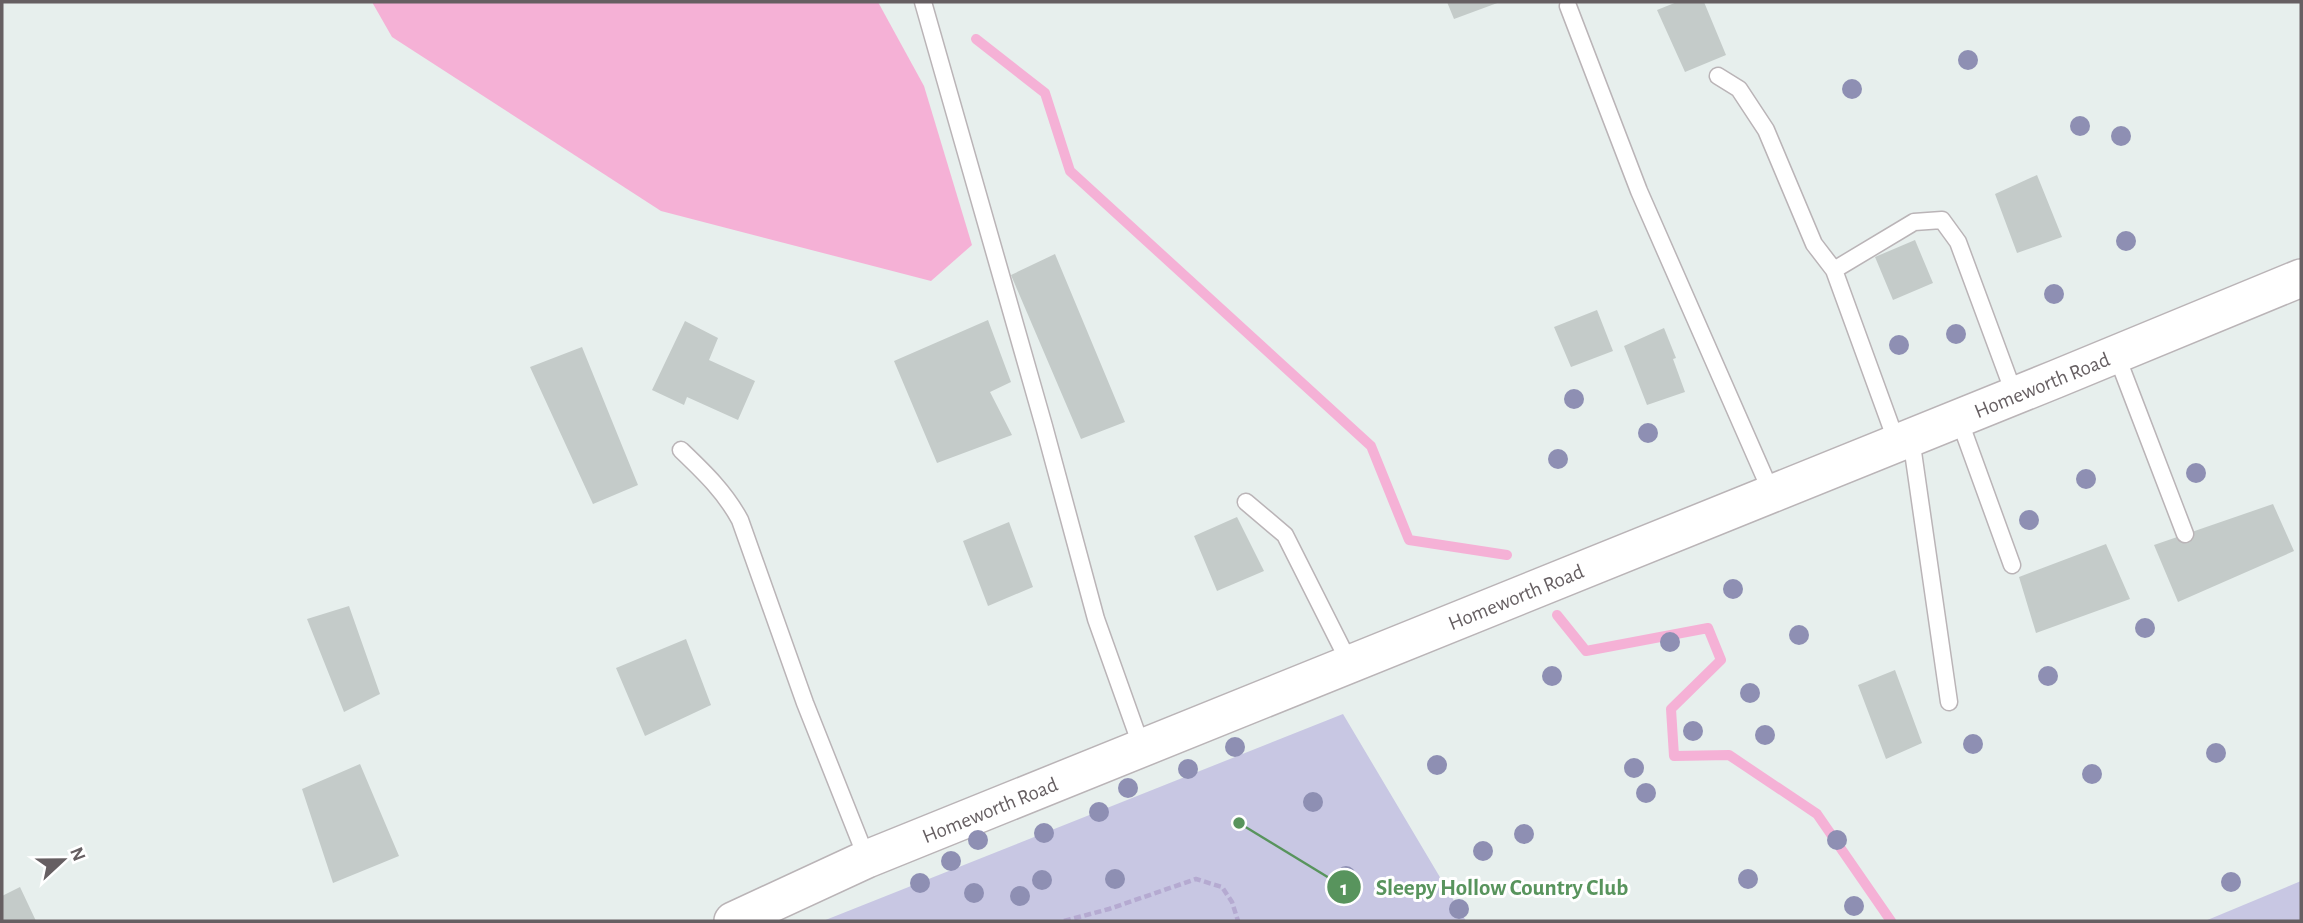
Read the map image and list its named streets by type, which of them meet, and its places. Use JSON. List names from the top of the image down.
{
  "streets": {
    "street": ["Homeworth Road"]
  },
  "places": ["Sleepy Hollow Country Club"],
  "north": "right"
}
